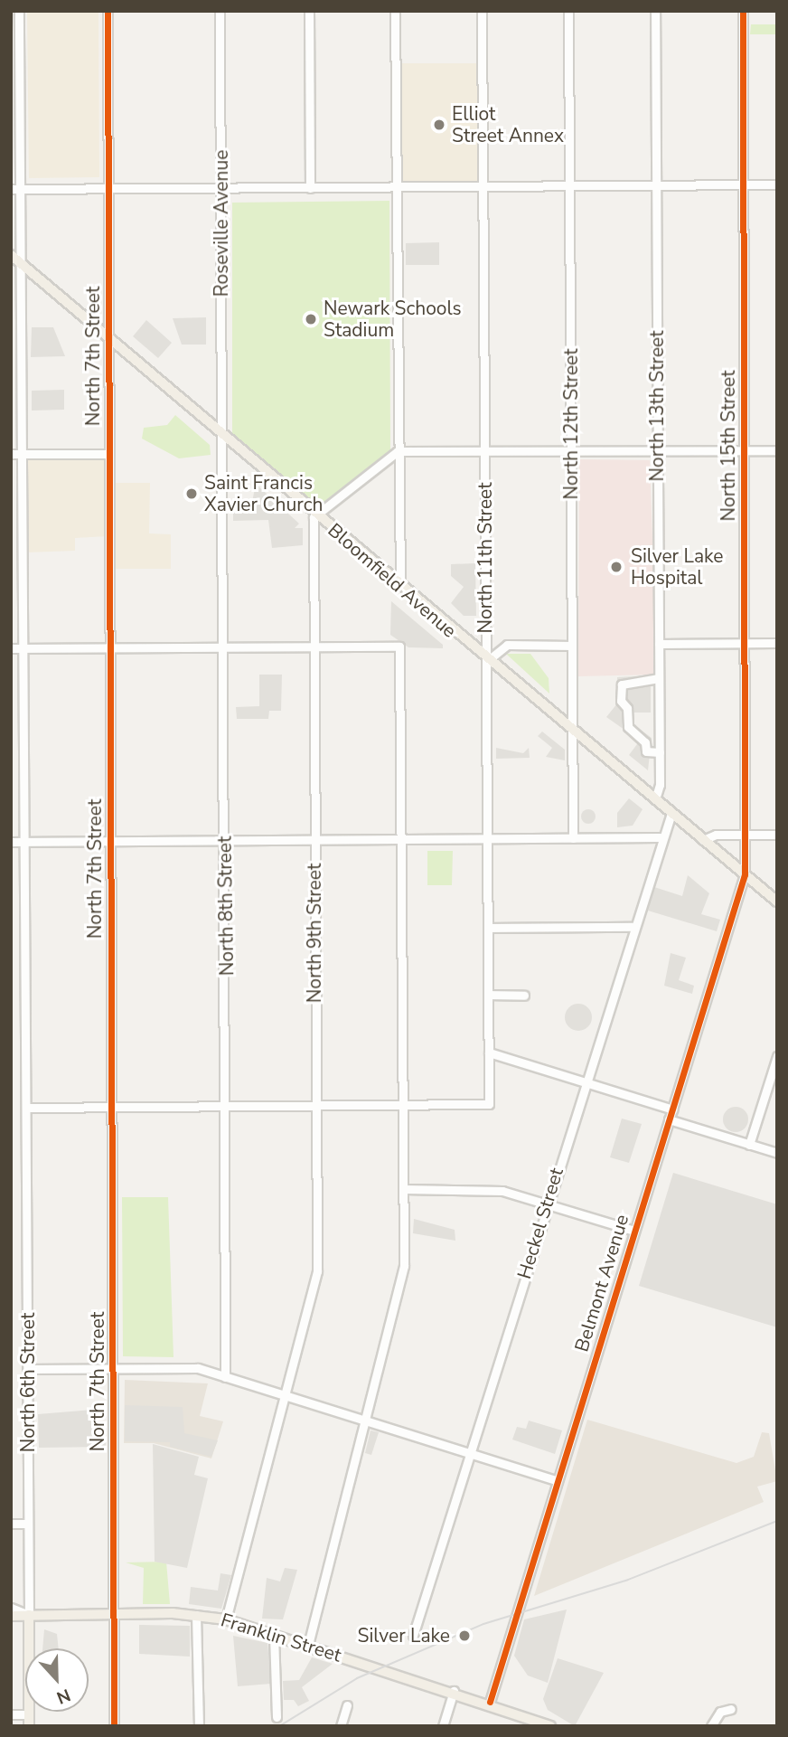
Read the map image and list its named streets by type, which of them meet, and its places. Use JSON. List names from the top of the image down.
{
  "streets": {
    "main road": ["Bloomfield Avenue", "Franklin Street"],
    "street": [
      "Roseville Avenue",
      "North 7th Street",
      "North 13th Street",
      "North 12th Street",
      "North 15th Street",
      "North 11th Street",
      "North 8th Street",
      "North 9th Street",
      "Heckel Street",
      "Belmont Avenue",
      "North 6th Street"
    ]
  },
  "crossings": [
    ["Roseville Avenue", "Bloomfield Avenue"],
    ["Roseville Avenue", "North 8th Street"],
    ["North 7th Street", "Bloomfield Avenue"],
    ["North 7th Street", "Franklin Street"],
    ["North 13th Street", "Bloomfield Avenue"],
    ["North 12th Street", "Bloomfield Avenue"],
    ["North 15th Street", "Bloomfield Avenue"],
    ["North 15th Street", "Belmont Avenue"],
    ["North 11th Street", "Bloomfield Avenue"],
    ["Bloomfield Avenue", "North 8th Street"],
    ["Bloomfield Avenue", "North 9th Street"],
    ["Bloomfield Avenue", "Heckel Street"],
    ["Bloomfield Avenue", "Belmont Avenue"],
    ["Bloomfield Avenue", "North 6th Street"],
    ["North 9th Street", "Franklin Street"],
    ["Belmont Avenue", "Franklin Street"],
    ["North 6th Street", "Franklin Street"]
  ],
  "places": [
    "Elliot Street Annex",
    "Newark Schools Stadium",
    "Saint Francis Xavier Church",
    "Silver Lake Hospital",
    "Silver Lake"
  ],
  "north": "bottom"
}
